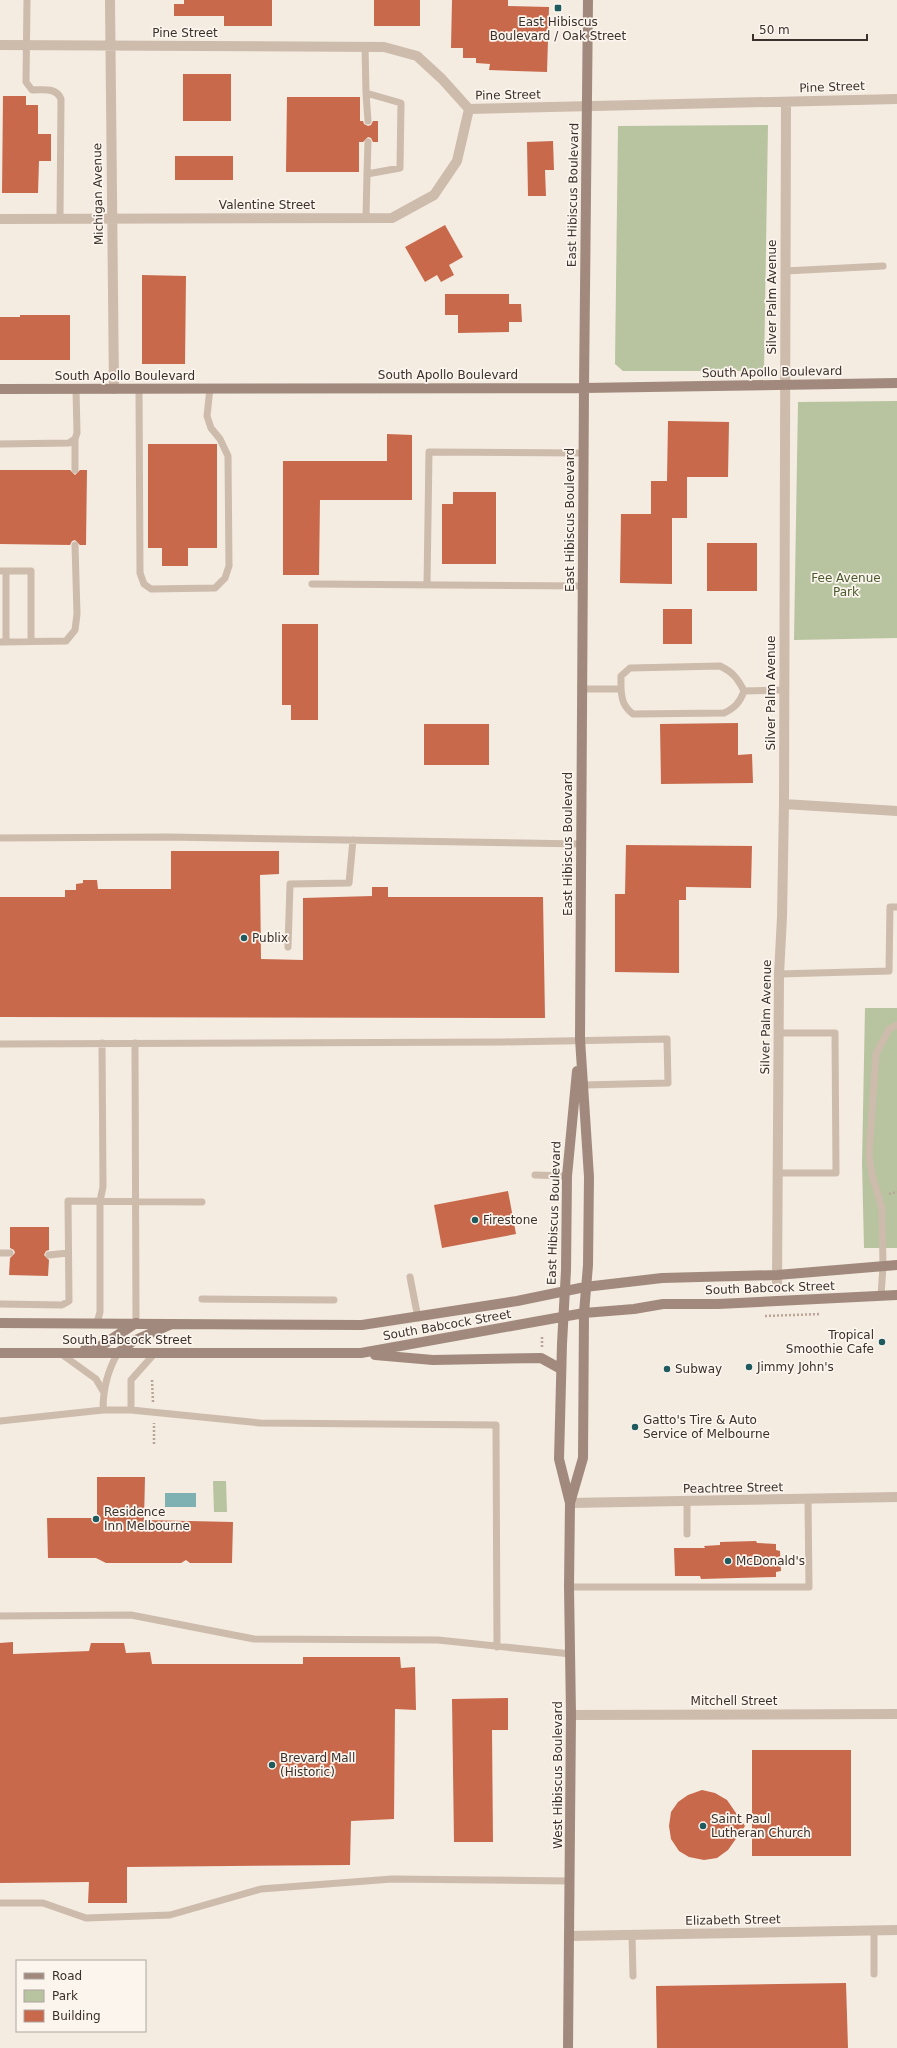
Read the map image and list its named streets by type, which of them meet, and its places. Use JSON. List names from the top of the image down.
{
  "streets": {
    "street": [
      "Pine Street",
      "Michigan Avenue",
      "East Hibiscus Boulevard",
      "Valentine Street",
      "Silver Palm Avenue",
      "South Apollo Boulevard",
      "South Babcock Street",
      "Peachtree Street",
      "Mitchell Street",
      "West Hibiscus Boulevard",
      "Elizabeth Street"
    ]
  },
  "crossings": [
    ["Pine Street", "Michigan Avenue"],
    ["Pine Street", "East Hibiscus Boulevard"],
    ["Pine Street", "Valentine Street"],
    ["Pine Street", "Silver Palm Avenue"],
    ["Michigan Avenue", "Valentine Street"],
    ["Michigan Avenue", "South Apollo Boulevard"],
    ["East Hibiscus Boulevard", "South Apollo Boulevard"],
    ["East Hibiscus Boulevard", "South Babcock Street"],
    ["East Hibiscus Boulevard", "West Hibiscus Boulevard"],
    ["Silver Palm Avenue", "South Apollo Boulevard"],
    ["Silver Palm Avenue", "South Babcock Street"],
    ["South Babcock Street", "West Hibiscus Boulevard"],
    ["Peachtree Street", "West Hibiscus Boulevard"],
    ["Mitchell Street", "West Hibiscus Boulevard"],
    ["West Hibiscus Boulevard", "Elizabeth Street"]
  ],
  "parks": ["Fee Avenue Park"],
  "places": {
    "transit": ["East Hibiscus Boulevard / Oak Street"],
    "other": [
      "Publix",
      "Firestone",
      "Tropical Smoothie Cafe",
      "Jimmy John's",
      "Subway",
      "Gatto's Tire & Auto Service of Melbourne",
      "Residence Inn Melbourne",
      "McDonald's",
      "Brevard Mall (Historic)",
      "Saint Paul Lutheran Church"
    ]
  },
  "legend": ["Road", "Park", "Building"],
  "scale_bar": "50 m"
}
